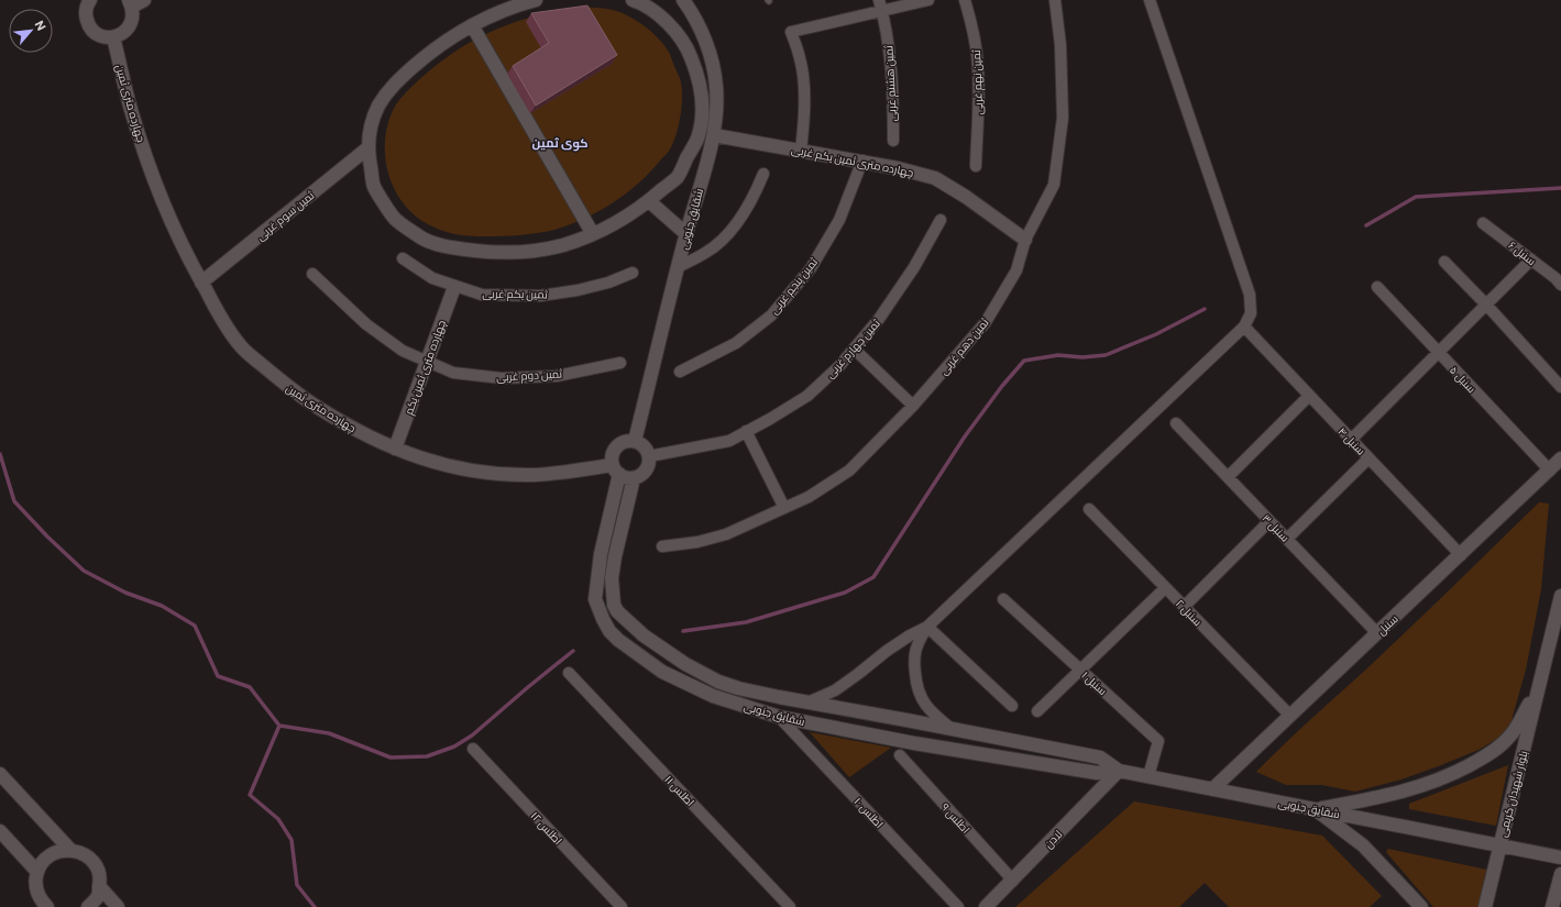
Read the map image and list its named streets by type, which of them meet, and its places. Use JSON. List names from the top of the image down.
{
  "streets": {
    "street": [
      "ثمین نهم غربی",
      "ثمین هشتم غربی",
      "چهارده متری ثمین",
      "چهارده متری ثمین یکم غربی",
      "ثمین سوم غربی",
      "شقایق جنوبی",
      "سنبل ۶",
      "ثمین پنجم غربی",
      "ثمین یکم غربی",
      "ثمین دهم غربی",
      "ثمین چهارم غربی",
      "چهارده متری ثمین یکم",
      "ثمین دوم غربی",
      "سنبل ۵",
      "سنبل ۴",
      "سنبل ۳",
      "سنبل ۲",
      "سنبل",
      "سنبل ۱",
      "اطلس ۱۱",
      "بلوار شهیدان کریمی",
      "اطلس ۱۰",
      "اطلس ۹",
      "اطلس ۱۲",
      "لادن"
    ]
  },
  "crossings": [
    ["چهارده متری ثمین", "ثمین سوم غربی"],
    ["چهارده متری ثمین", "شقایق جنوبی"],
    ["چهارده متری ثمین", "ثمین چهارم غربی"],
    ["چهارده متری ثمین", "چهارده متری ثمین یکم"],
    ["چهارده متری ثمین یکم غربی", "شقایق جنوبی"],
    ["چهارده متری ثمین یکم غربی", "ثمین پنجم غربی"],
    ["چهارده متری ثمین یکم غربی", "ثمین دهم غربی"],
    ["شقایق جنوبی", "ثمین چهارم غربی"],
    ["شقایق جنوبی", "سنبل"],
    ["شقایق جنوبی", "سنبل ۱"],
    ["شقایق جنوبی", "بلوار شهیدان کریمی"],
    ["شقایق جنوبی", "اطلس ۱۰"],
    ["شقایق جنوبی", "لادن"],
    ["ثمین یکم غربی", "چهارده متری ثمین یکم"],
    ["چهارده متری ثمین یکم", "ثمین دوم غربی"],
    ["سنبل ۵", "سنبل"],
    ["سنبل ۴", "سنبل"],
    ["سنبل ۳", "سنبل"],
    ["سنبل ۲", "سنبل"],
    ["اطلس ۹", "لادن"]
  ],
  "districts": ["کوی ثمین"],
  "north": "top right"
}
